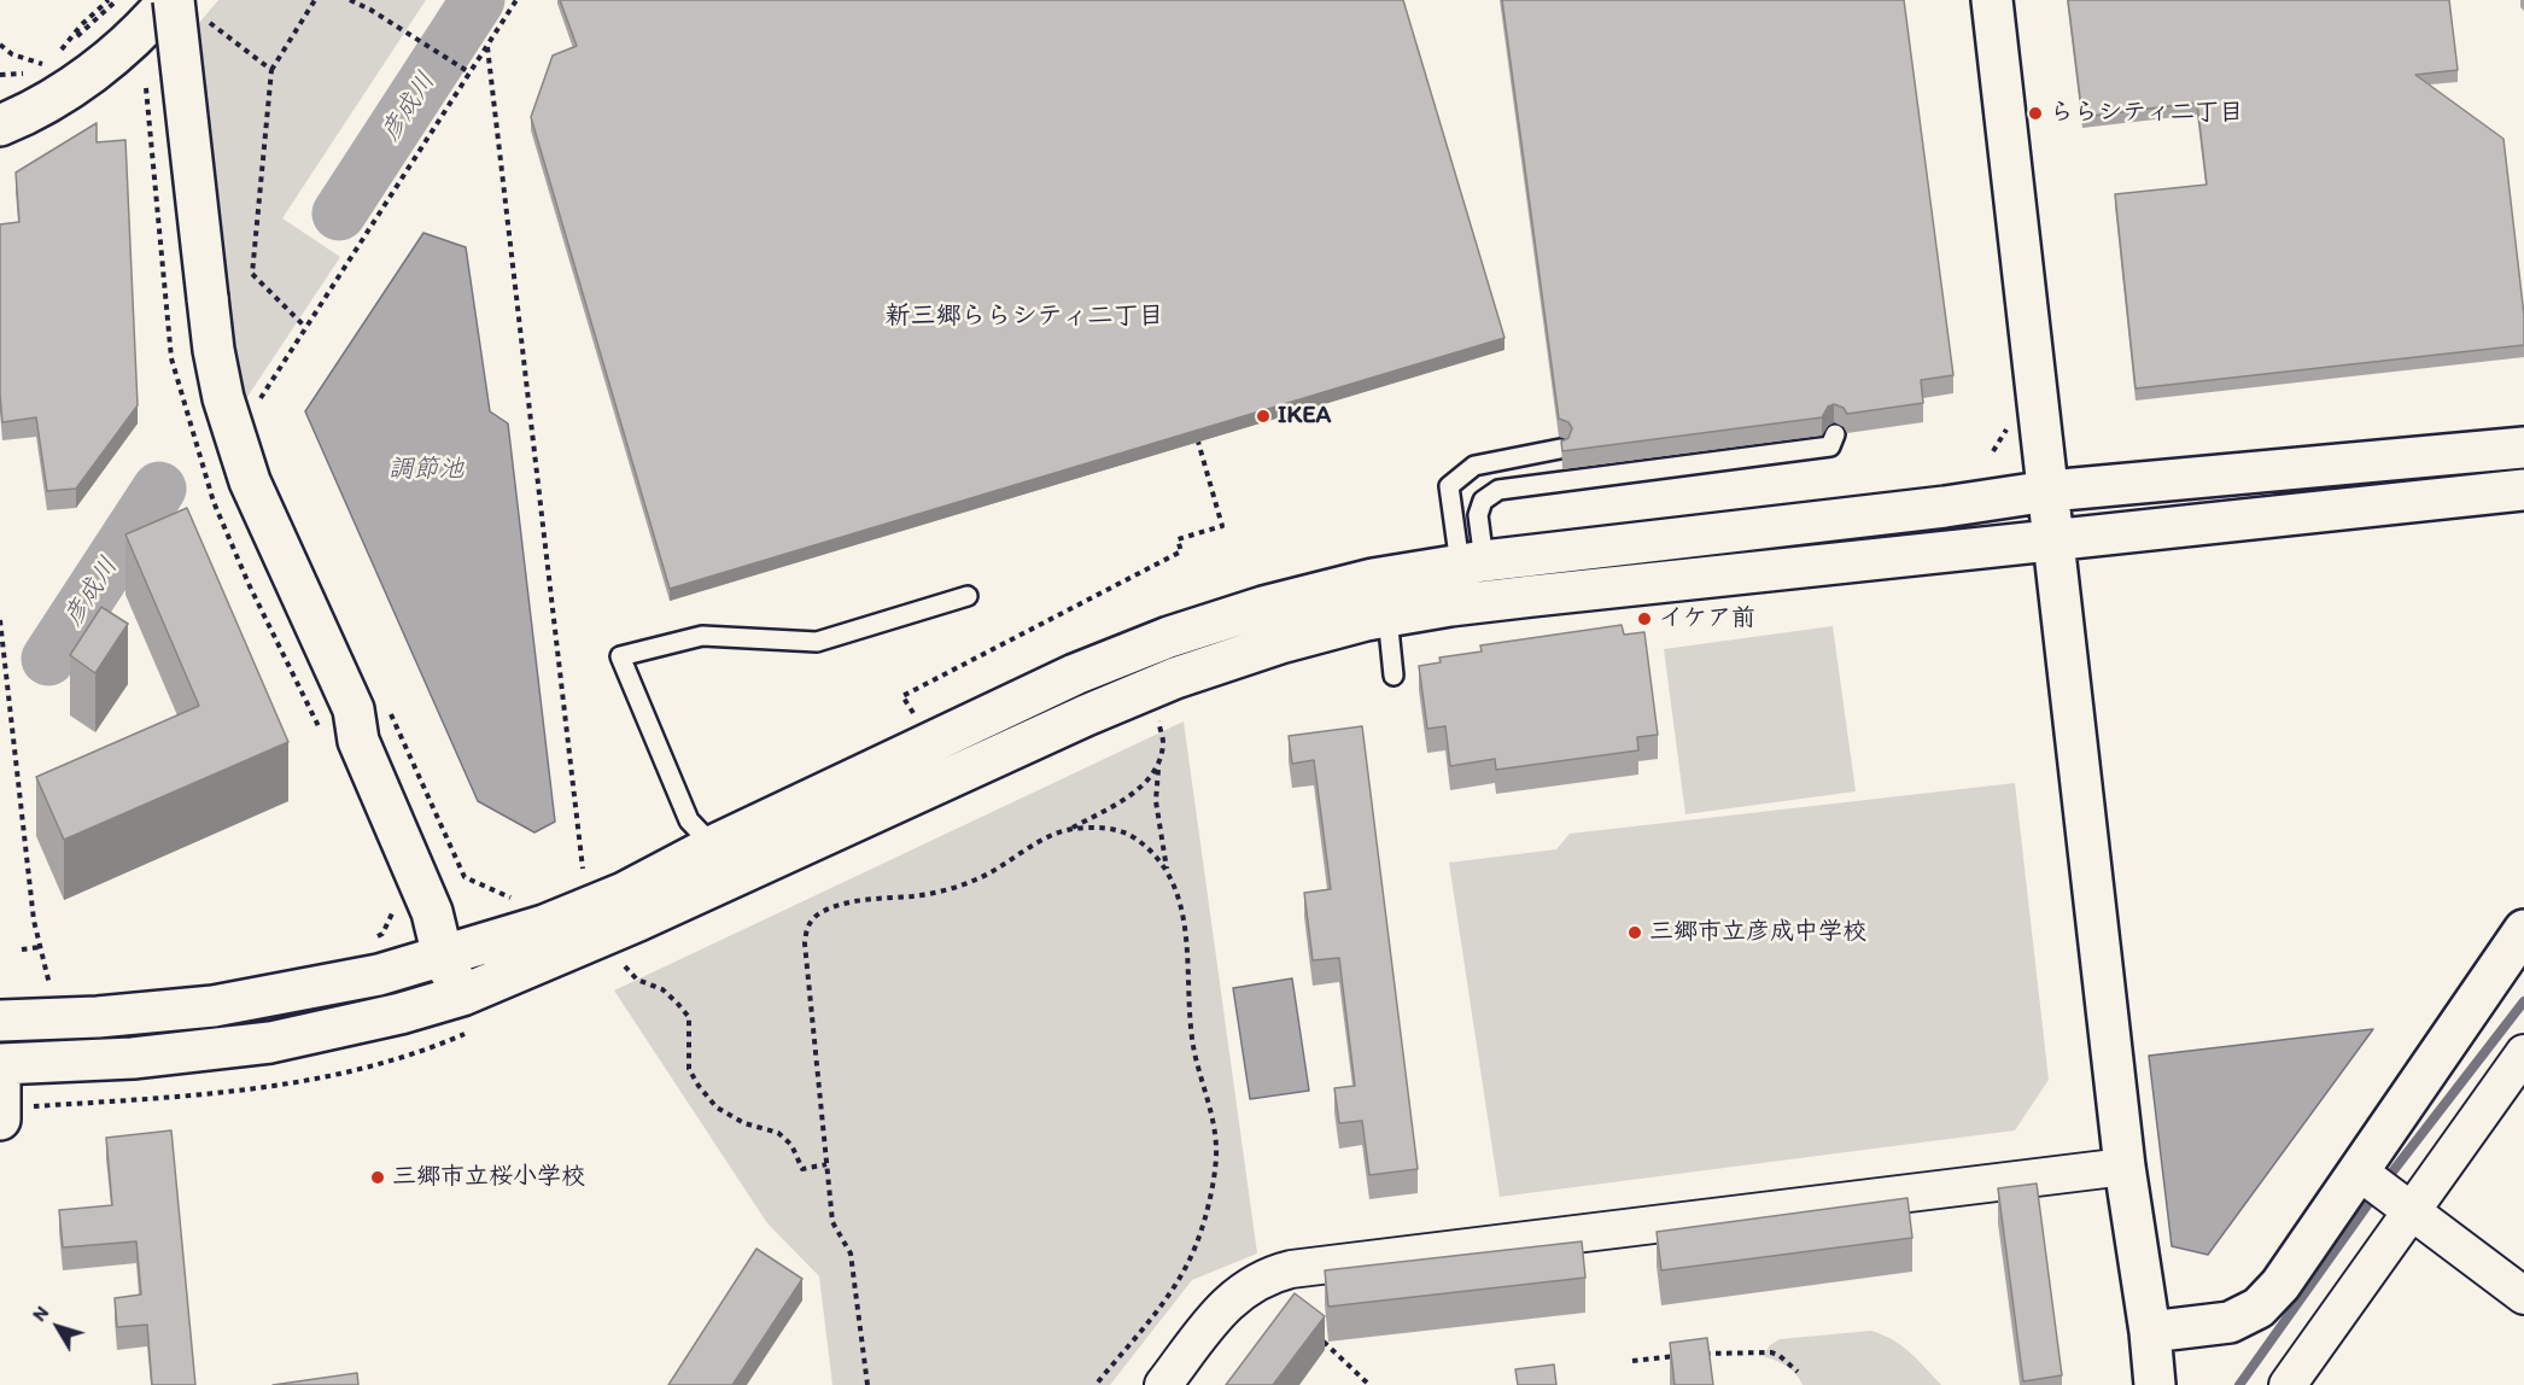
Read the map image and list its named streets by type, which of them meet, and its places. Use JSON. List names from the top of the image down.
{
  "districts": ["新三郷ららシティ二丁目"],
  "water": ["彦成川", "調節池"],
  "places": [
    "ららシティ二丁目",
    "IKEA",
    "イケア前",
    "三郷市立彦成中学校",
    "三郷市立桜小学校"
  ],
  "north": "top left"
}
